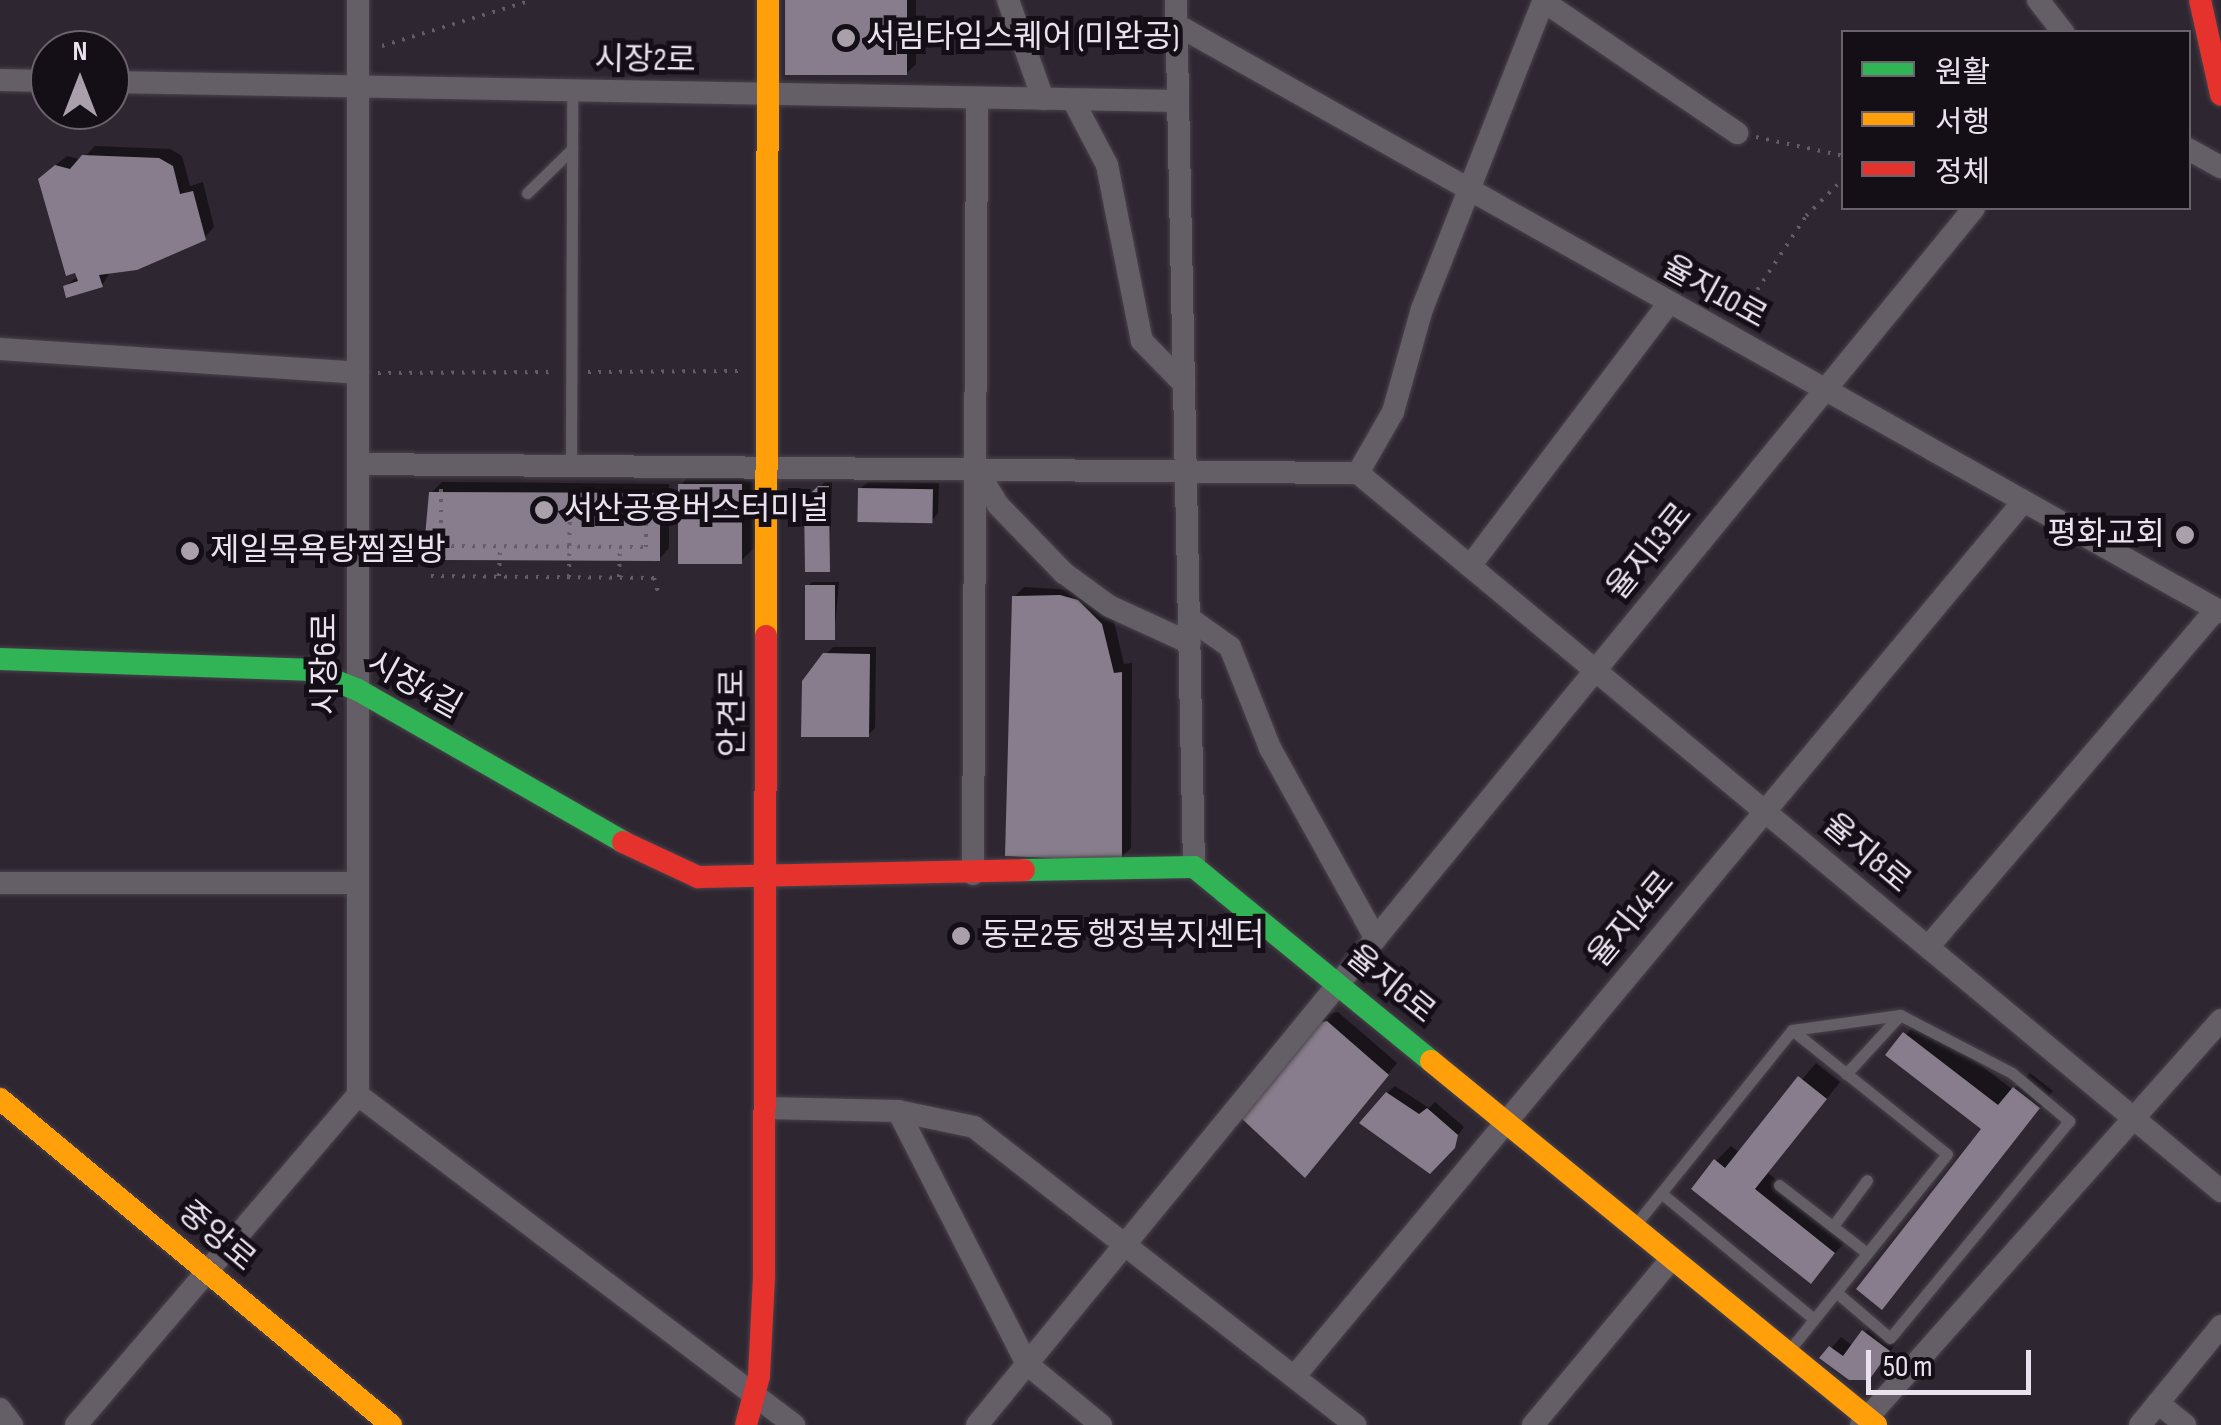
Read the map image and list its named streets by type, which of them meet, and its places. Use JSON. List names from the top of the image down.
{
  "streets": {
    "street": [
      "시장2로",
      "율지10로",
      "율지13로",
      "시장6로",
      "시장4길",
      "안견로",
      "율지8로",
      "율지14로",
      "율지6로",
      "중앙로"
    ]
  },
  "crossings": [
    ["시장2로", "시장6로"],
    ["시장2로", "안견로"],
    ["율지10로", "율지13로"],
    ["율지10로", "율지14로"],
    ["율지13로", "율지8로"],
    ["율지13로", "율지6로"],
    ["시장6로", "시장4길"],
    ["시장4길", "안견로"],
    ["율지8로", "율지14로"],
    ["율지14로", "율지6로"]
  ],
  "places": [
    "서림타임스퀘어 (미완공)",
    "서산공용버스터미널",
    "평화교회",
    "제일목욕탕찜질방",
    "동문2동 행정복지센터"
  ],
  "legend": ["원활", "서행", "정체"],
  "scale_bar": "50 m",
  "north": "top"
}
